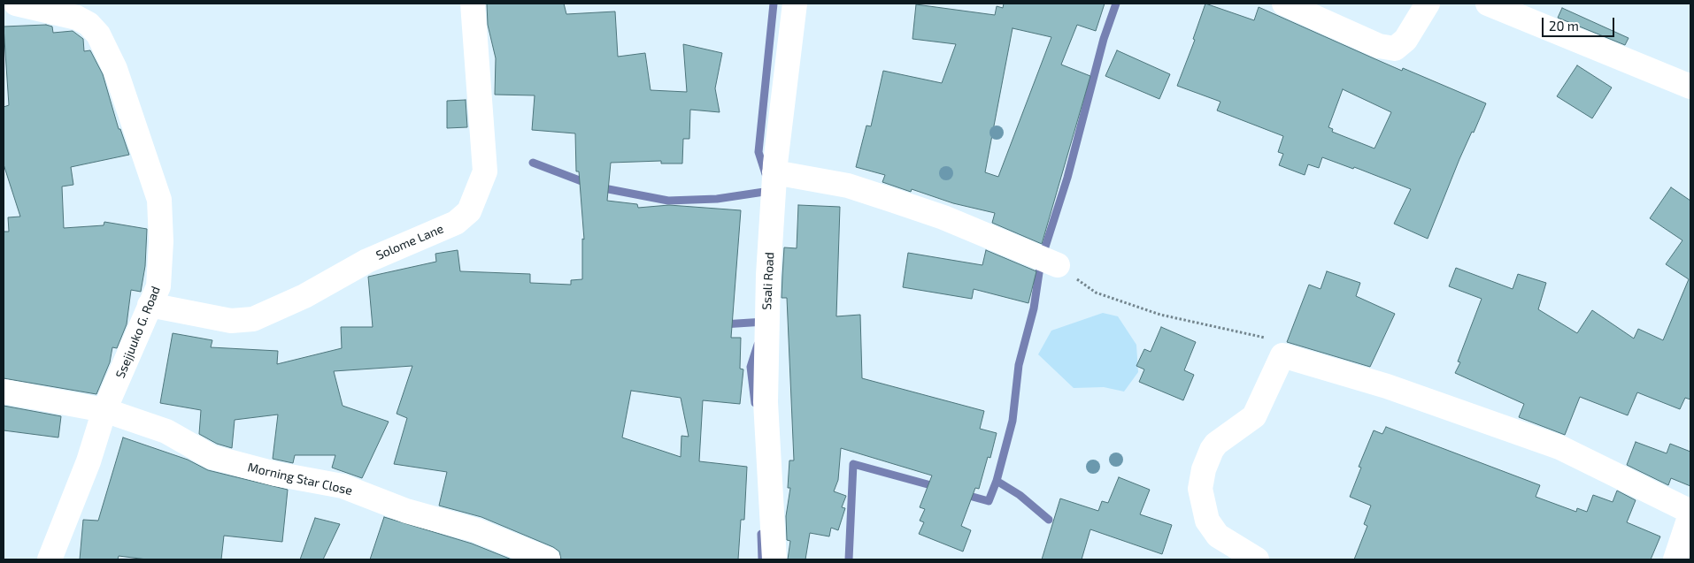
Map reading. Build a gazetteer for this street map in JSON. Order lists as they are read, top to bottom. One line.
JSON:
{"streets":{"street":["Solome Lane","Ssali Road","Ssejjuuko G. Road","Morning Star Close"]},"crossings":[["Solome Lane","Ssejjuuko G. Road"],["Ssejjuuko G. Road","Morning Star Close"]],"scale_bar":"20 m"}
